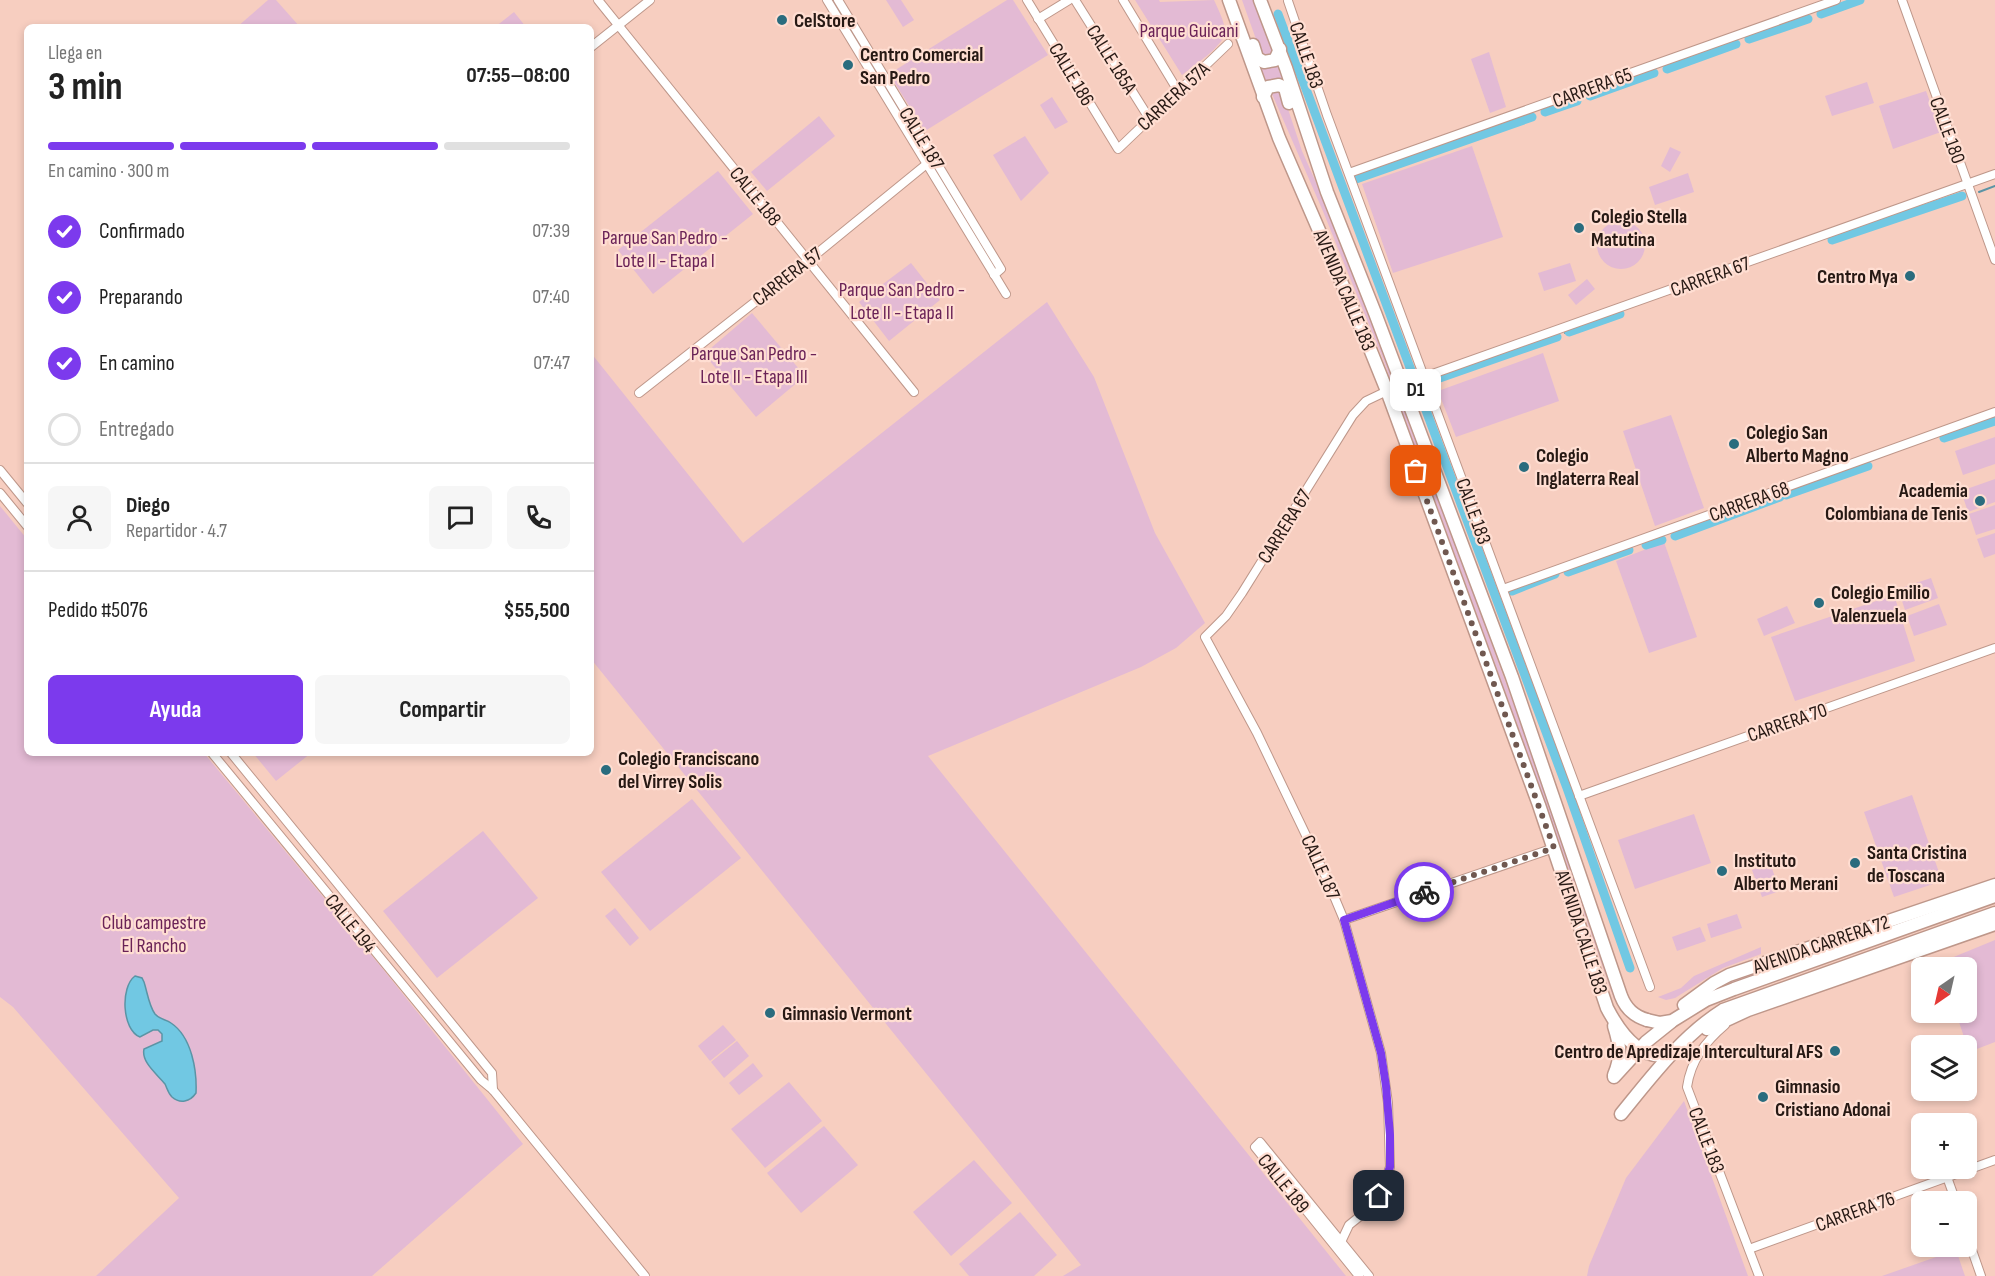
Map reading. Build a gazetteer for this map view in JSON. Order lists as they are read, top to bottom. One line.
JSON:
{"streets":{"main road":["AVENIDA CALLE 183","AVENIDA CARRERA 72"],"street":["CALLE 183","CALLE 185A","CALLE 186","CARRERA 65","CARRERA 57A","CALLE 180","CALLE 187","CALLE 188","CARRERA 57","CARRERA 67","CARRERA 68","CARRERA 70","CALLE 194","CALLE 189","CARRERA 76"]},"crossings":[["CALLE 183","CARRERA 65"],["CALLE 183","CARRERA 67"],["CALLE 183","CARRERA 68"],["CALLE 183","CARRERA 70"],["CALLE 183","AVENIDA CARRERA 72"],["CALLE 183","CARRERA 76"],["CALLE 185A","CARRERA 57A"],["CALLE 186","CARRERA 57A"],["CALLE 180","CARRERA 67"],["CALLE 187","CARRERA 57"],["CALLE 187","CARRERA 67"],["CALLE 187","CALLE 189"],["CALLE 188","CARRERA 57"],["CARRERA 67","AVENIDA CALLE 183"],["AVENIDA CALLE 183","AVENIDA CARRERA 72"]],"parks":["Parque Guicani","Parque San Pedro - Lote II - Etapa I","Parque San Pedro - Lote II - Etapa II","Parque San Pedro - Lote II - Etapa III","Club campestre El Rancho"],"places":["CelStore","Centro Comercial San Pedro","Colegio Stella Matutina","Centro Mya","Colegio San Alberto Magno","Colegio Inglaterra Real","D1","Academia Colombiana de Tenis","Colegio Emilio Valenzuela","Colegio Franciscano del Virrey Solis","Santa Cristina de Toscana","Instituto Alberto Merani","Gimnasio Vermont","Centro de Apredizaje Intercultural AFS","Gimnasio Cristiano Adonai"],"north":"bottom left","page":{"heading":["3 min","Llega en","07:55–08:00"],"panel":["Diego","Repartidor · 4.7","Pedido #5076","$55,500"],"bar":"En camino · 300 m","list":[["Confirmado","07:39"],["Preparando","07:40"],["En camino","07:47"],"Entregado"],"bubble":"D1","buttons":["Ayuda","Compartir"],"map_buttons":["+","−"]}}
